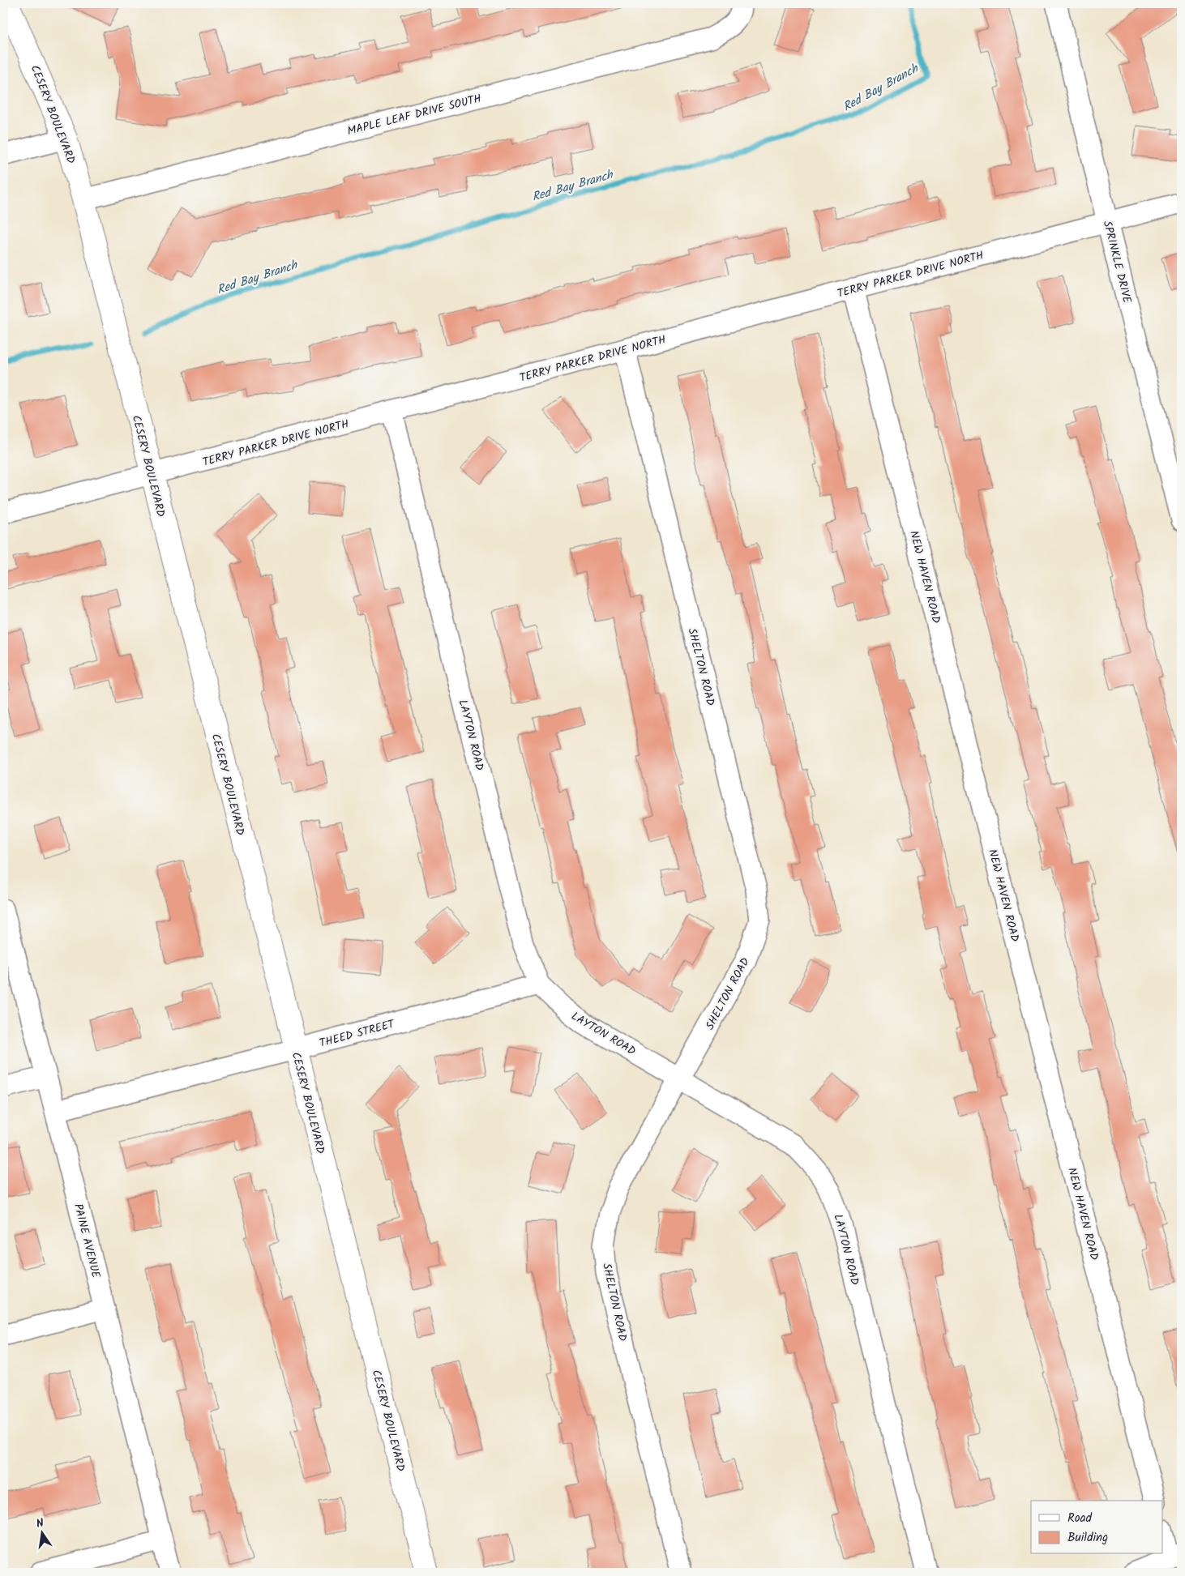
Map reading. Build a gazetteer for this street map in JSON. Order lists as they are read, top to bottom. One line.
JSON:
{"streets":{"main road":["CESERY BOULEVARD"],"street":["MAPLE LEAF DRIVE SOUTH","SPRINKLE DRIVE","TERRY PARKER DRIVE NORTH","NEW HAVEN ROAD","SHELTON ROAD","LAYTON ROAD","THEED STREET","PAINE AVENUE"]},"crossings":[["CESERY BOULEVARD","MAPLE LEAF DRIVE SOUTH"],["CESERY BOULEVARD","TERRY PARKER DRIVE NORTH"],["CESERY BOULEVARD","THEED STREET"],["SPRINKLE DRIVE","TERRY PARKER DRIVE NORTH"],["TERRY PARKER DRIVE NORTH","NEW HAVEN ROAD"],["TERRY PARKER DRIVE NORTH","SHELTON ROAD"],["TERRY PARKER DRIVE NORTH","LAYTON ROAD"],["SHELTON ROAD","LAYTON ROAD"],["LAYTON ROAD","THEED STREET"],["THEED STREET","PAINE AVENUE"]],"water":["Red Bay Branch"],"legend":["Road","Building"],"north":"top"}
